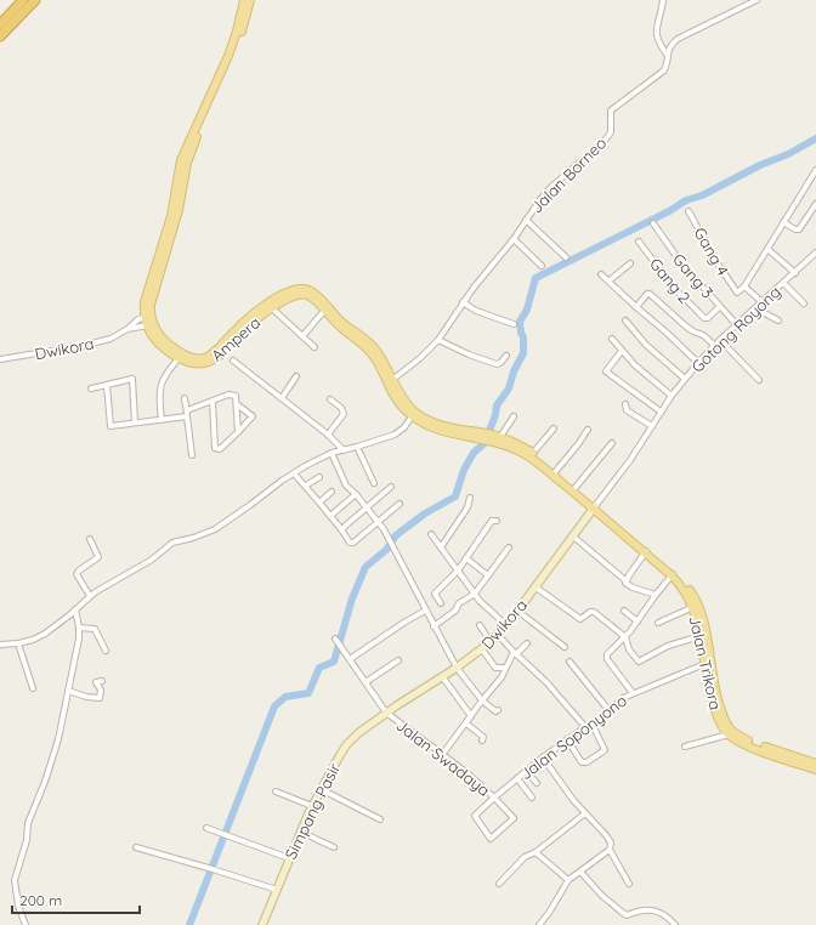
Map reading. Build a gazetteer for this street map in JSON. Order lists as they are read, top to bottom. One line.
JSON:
{"streets":{"main road":["Ampera","Jalan Trikora"],"street":["Jalan Borneo","Gang 4","Gang 3","Gang 2","Gotong Royong","Dwikora","Jalan Soponyono","Jalan Swadaya","Simpang Pasir"]},"crossings":[["Jalan Borneo","Ampera"],["Gang 3","Gang 2"],["Gang 3","Gotong Royong"],["Gotong Royong","Ampera"],["Gotong Royong","Dwikora"],["Gotong Royong","Jalan Trikora"],["Ampera","Dwikora"],["Ampera","Jalan Trikora"],["Dwikora","Jalan Trikora"],["Dwikora","Jalan Swadaya"],["Dwikora","Simpang Pasir"],["Jalan Trikora","Jalan Soponyono"],["Jalan Soponyono","Jalan Swadaya"],["Jalan Swadaya","Simpang Pasir"]],"scale_bar":"200 m"}
